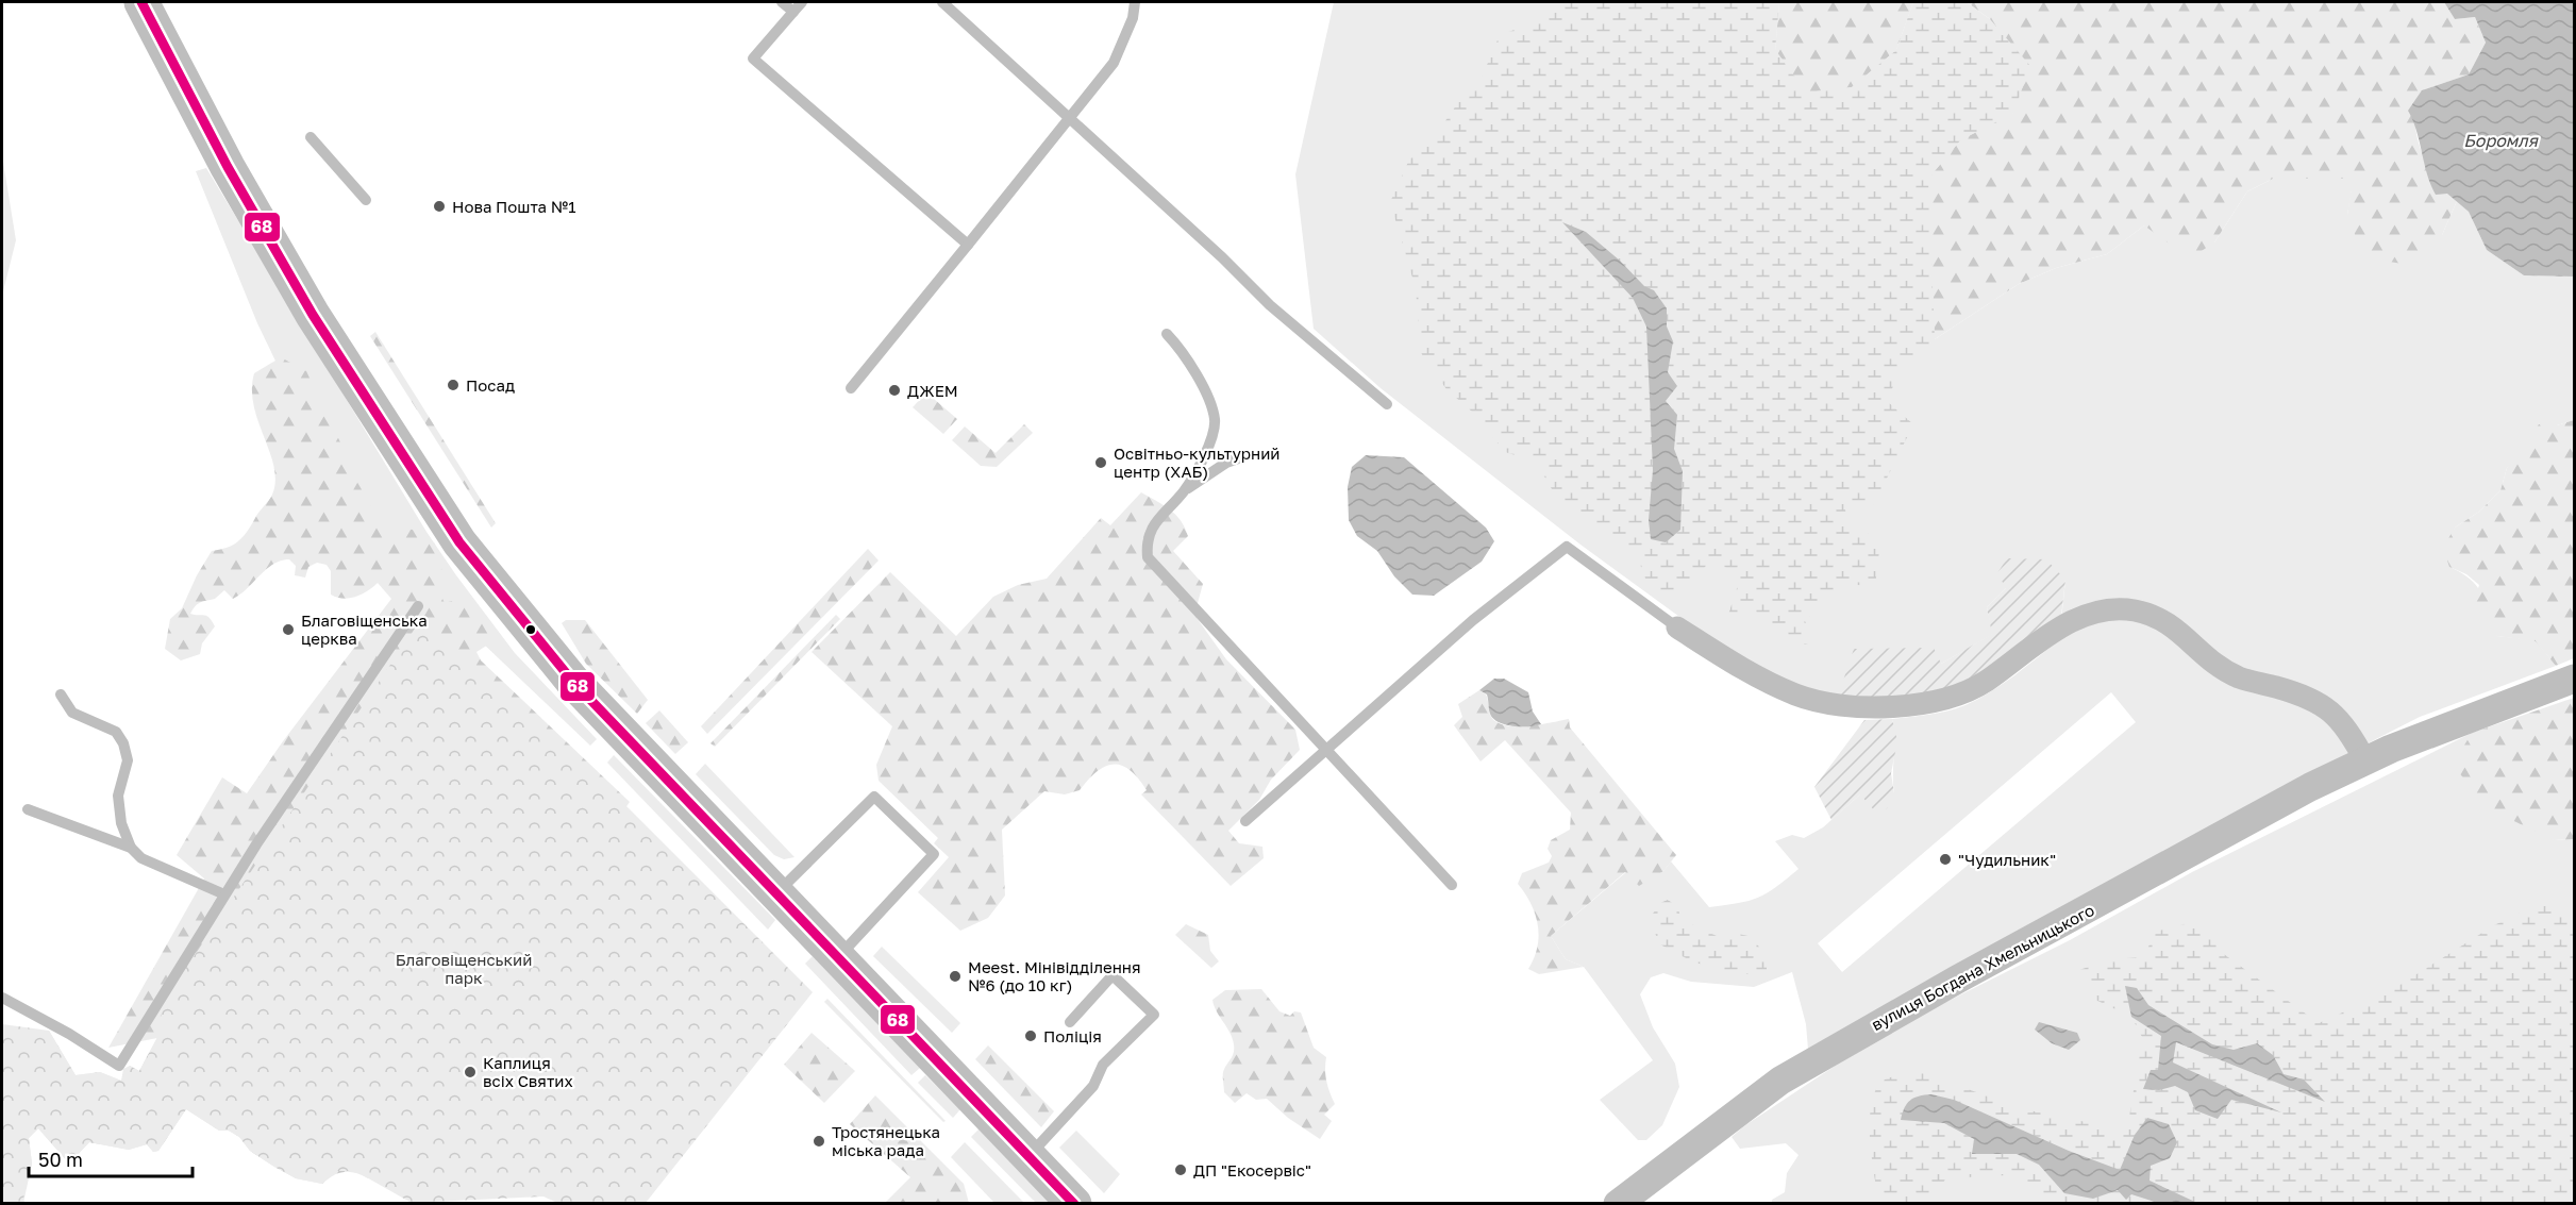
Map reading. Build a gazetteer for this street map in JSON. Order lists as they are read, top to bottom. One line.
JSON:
{"streets":{"street":["вулиця Богдана Хмельницького"]},"water":["Боромля"],"parks":["Благовіщенський парк"],"places":["Нова Пошта №1","Посад","ДЖЕМ","Освітньо-культурний центр (ХАБ)","Благовіщенська церква","\"Чудильник\"","Meest. Мінівідділення №6 (до 10 кг)","Поліція","Каплиця всіх Святих","Тростянецька міська рада","ДП \"Екосервіс\""],"lines":["transit line 68"],"scale_bar":"50 m"}
